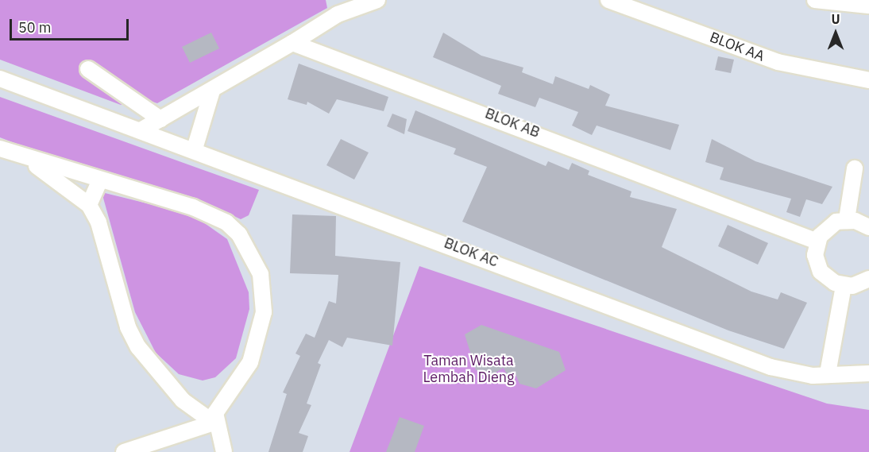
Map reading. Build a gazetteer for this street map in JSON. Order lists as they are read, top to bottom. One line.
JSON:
{"streets":{"street":["BLOK AA","BLOK AB","BLOK AC"]},"parks":["Taman Wisata Lembah Dieng"],"scale_bar":"50 m","north":"top"}
